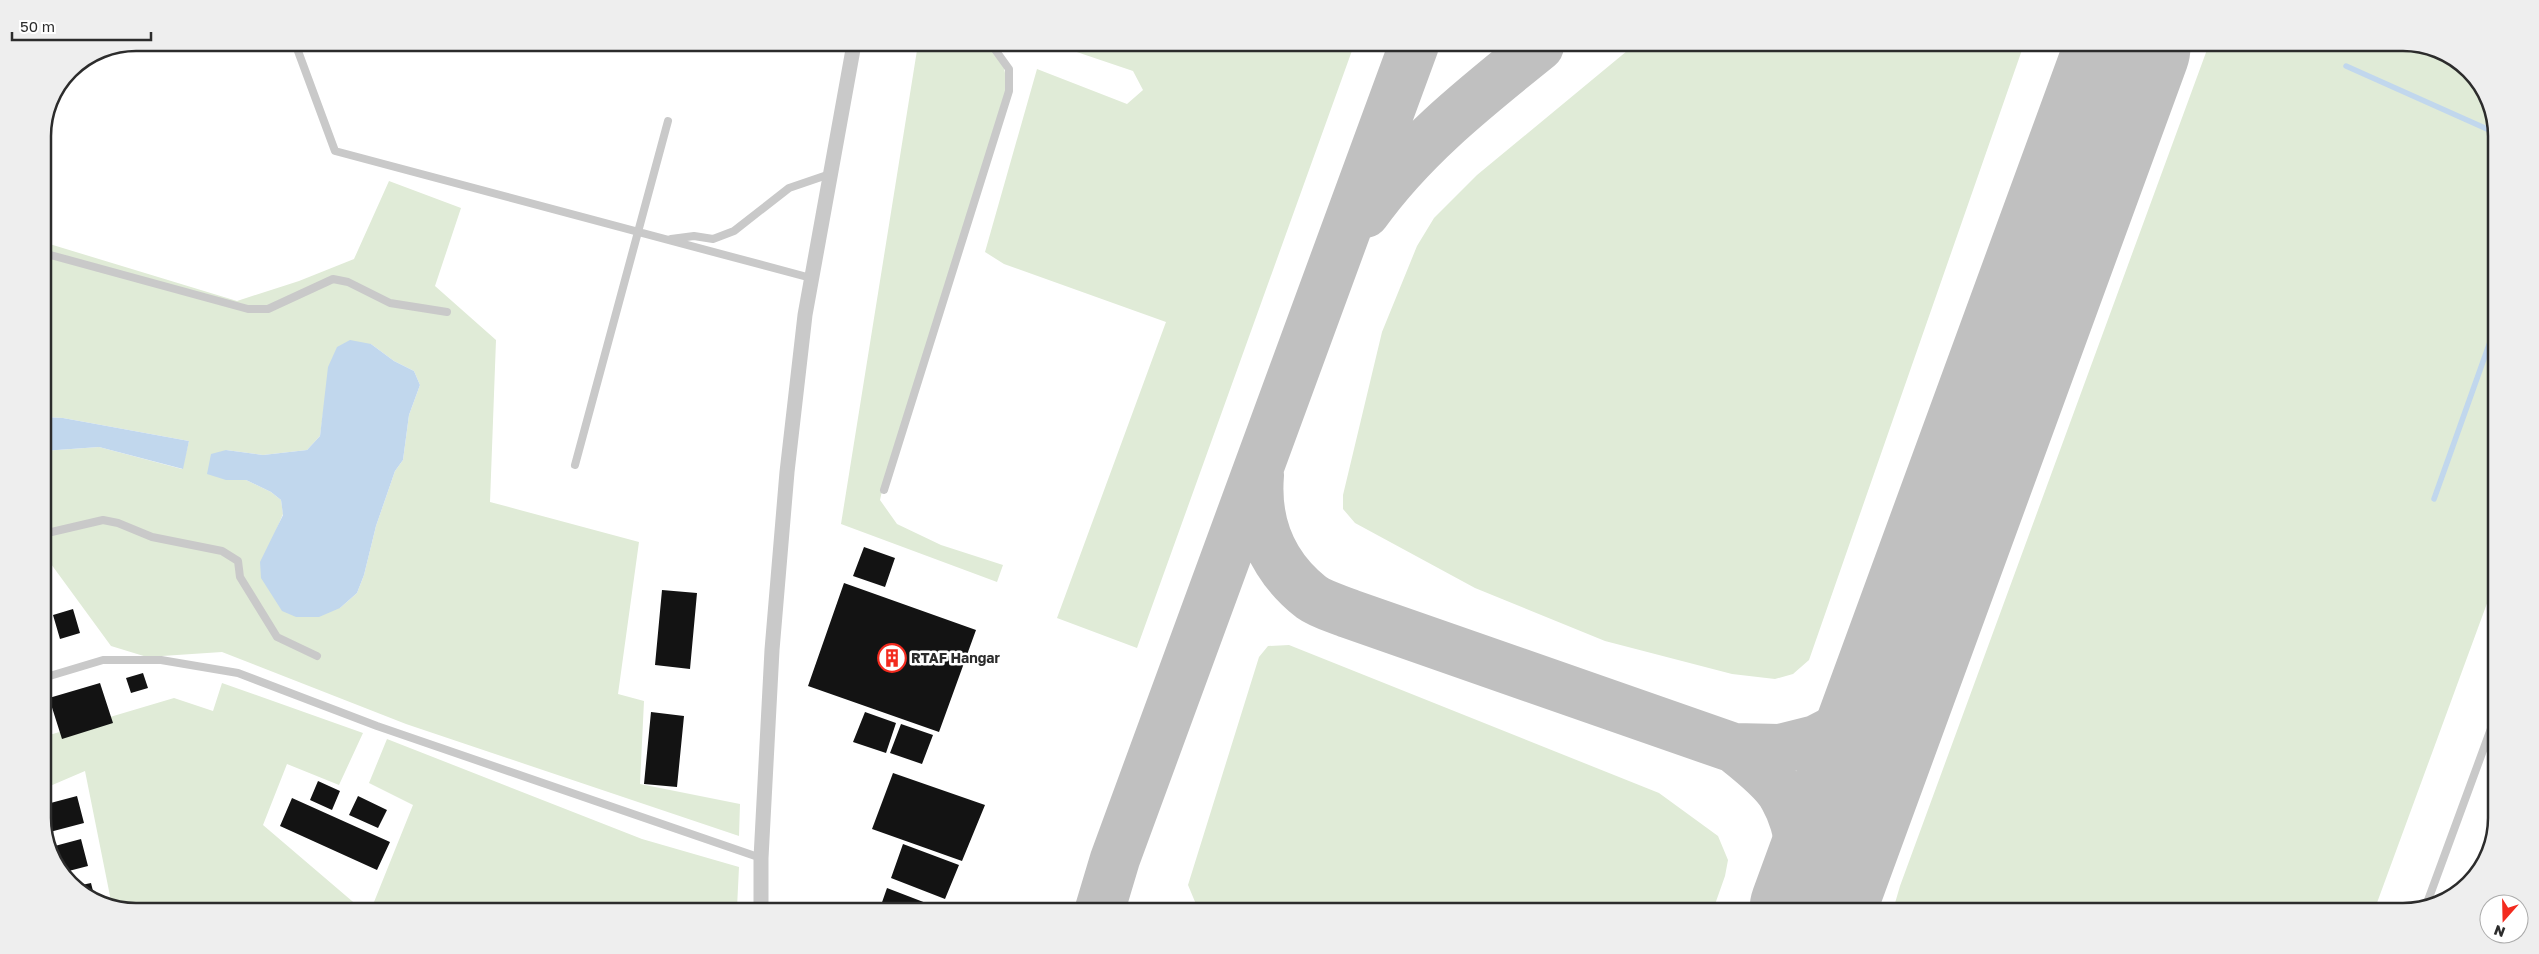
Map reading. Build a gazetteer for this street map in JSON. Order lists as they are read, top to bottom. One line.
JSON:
{"places":{"building":["RTAF Hangar"]},"scale_bar":"50 m","north":"bottom"}
